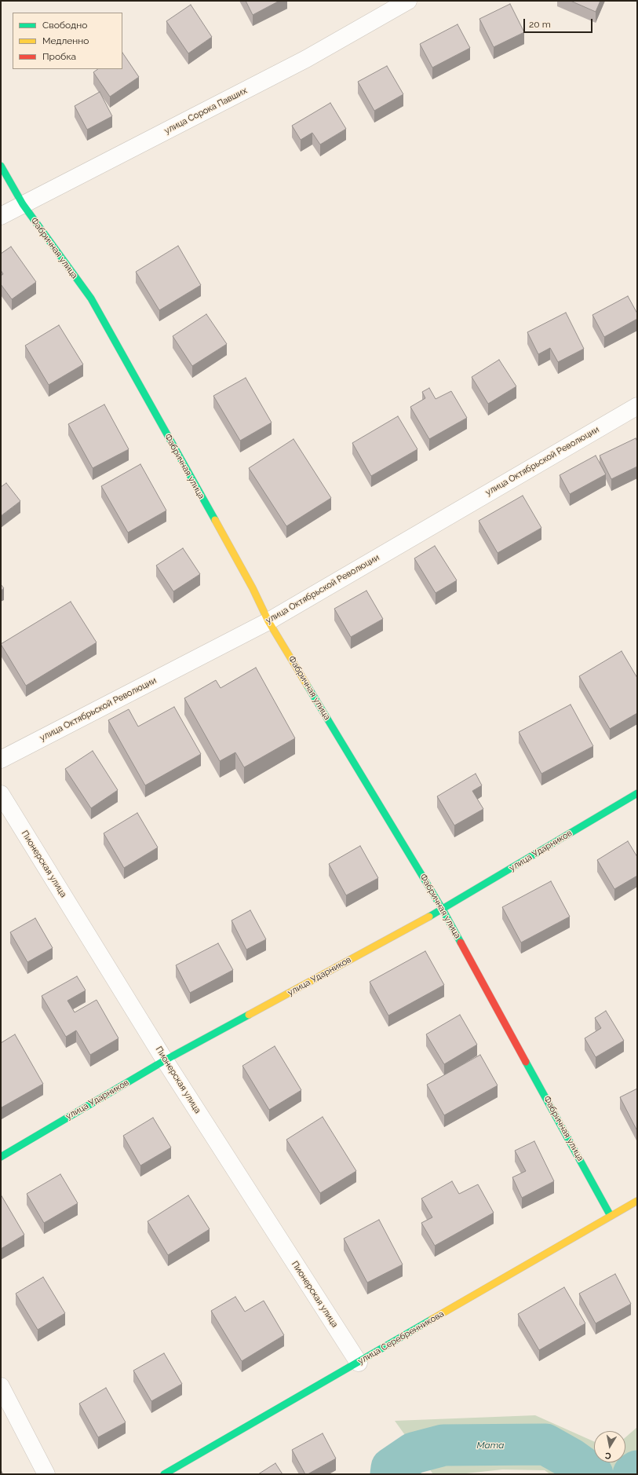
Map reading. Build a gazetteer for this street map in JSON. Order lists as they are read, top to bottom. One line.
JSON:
{"streets":{"street":["улица Сорока Павших","Фабричная улица","улица Октябрьской Революции","улица Ударников","Пионерская улица","улица Серебренникова"]},"crossings":[["улица Сорока Павших","Фабричная улица"],["Фабричная улица","улица Октябрьской Революции"],["Фабричная улица","улица Ударников"],["Фабричная улица","улица Серебренникова"],["улица Ударников","Пионерская улица"],["Пионерская улица","улица Серебренникова"]],"water":["Мата"],"legend":["Свободно","Медленно","Пробка"],"scale_bar":"20 m","north":"bottom"}
